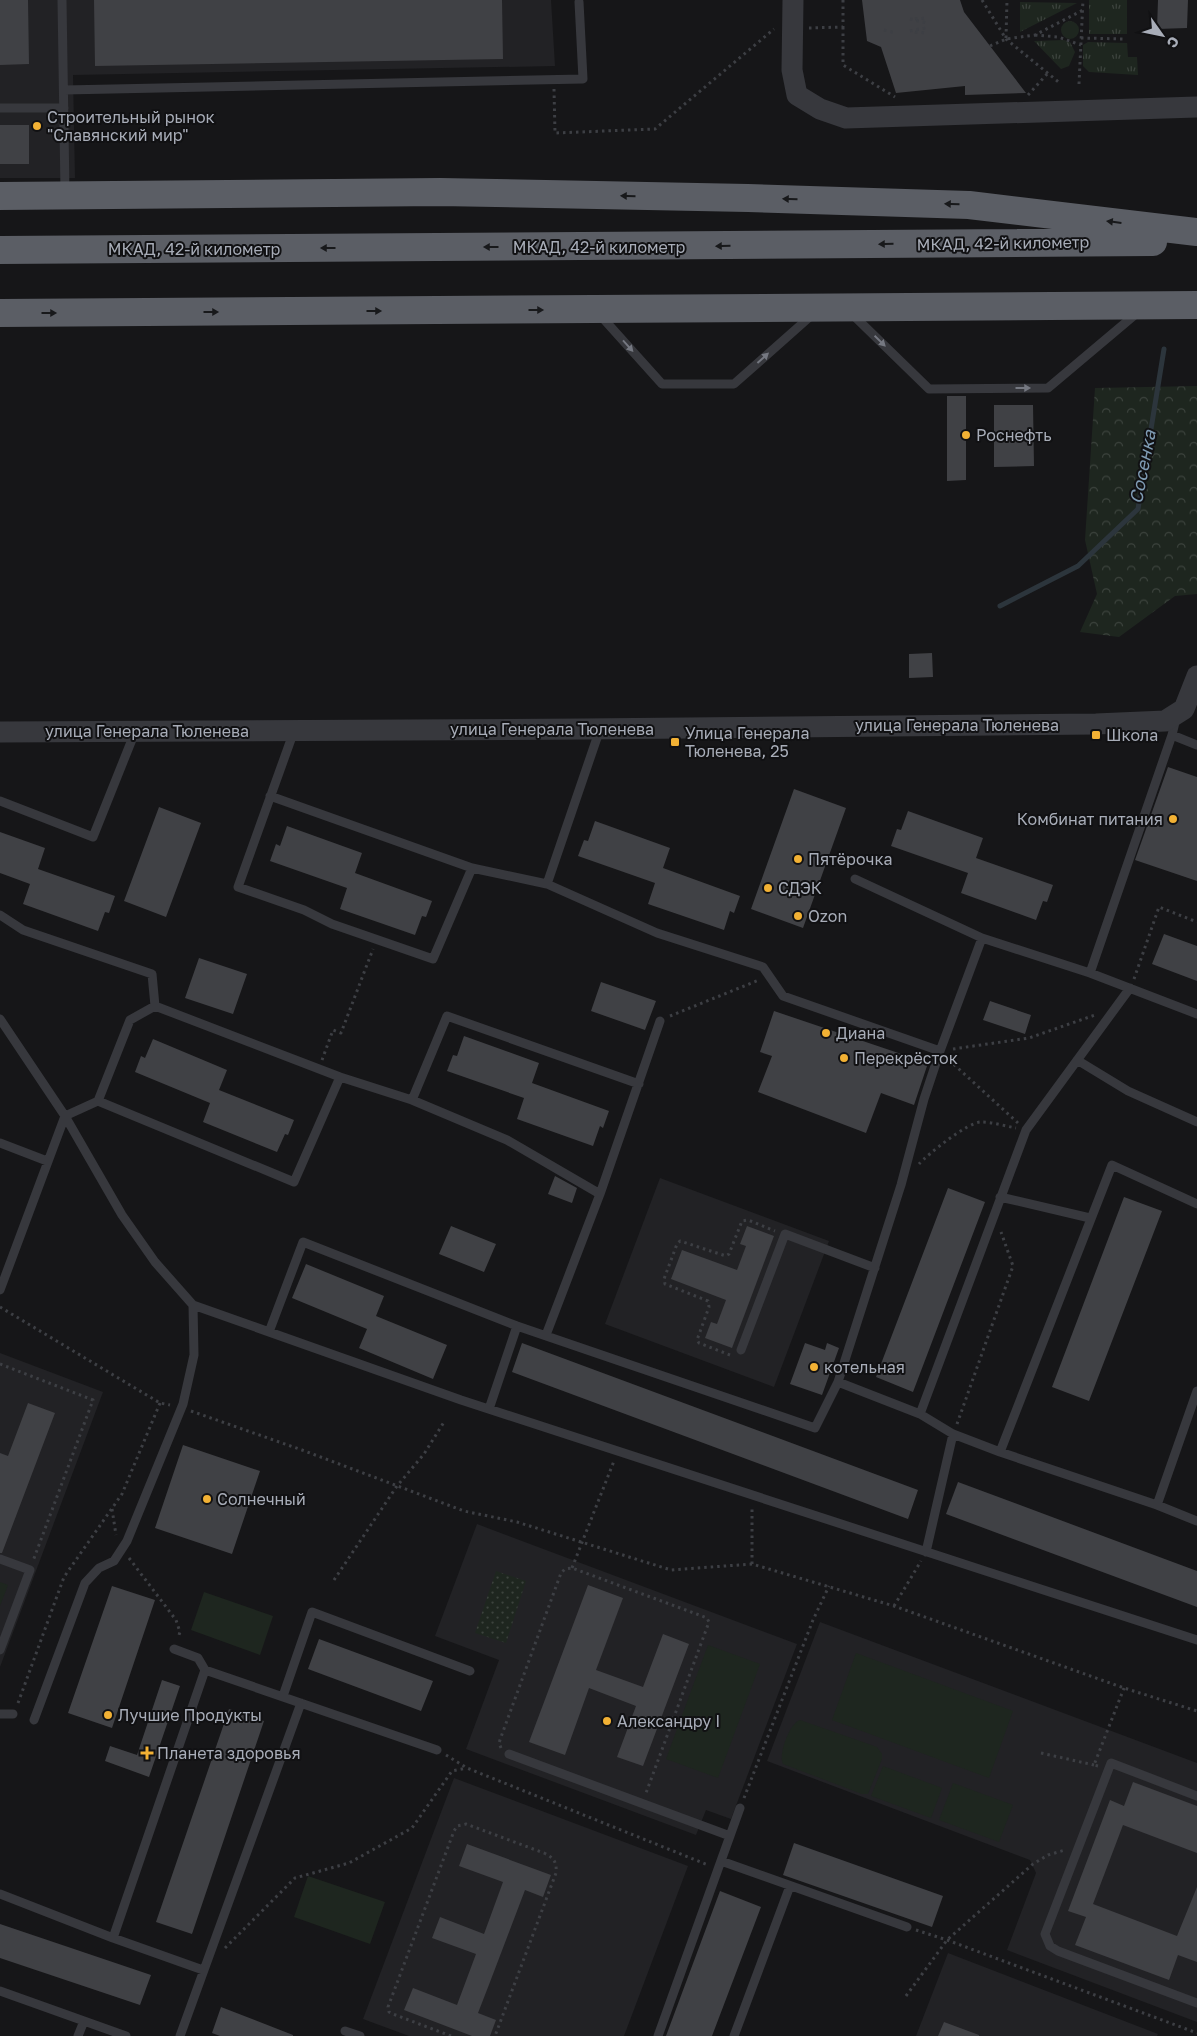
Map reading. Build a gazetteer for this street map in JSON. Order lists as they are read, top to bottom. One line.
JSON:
{"streets":{"highway":["МКАД, 42-й километр"],"street":["улица Генерала Тюленева"]},"water":["Сосенка"],"places":{"other":["Строительный рынок \"Славянский мир\"","Роснефть","Комбинат питания","Пятёрочка","СДЭК","Ozon","Диана","Перекрёсток","котельная","Солнечный","Лучшие Продукты","Александру I"],"transit":["Школа","Улица Генерала Тюленева, 25"],"health":["Планета здоровья"]},"north":"bottom right"}
